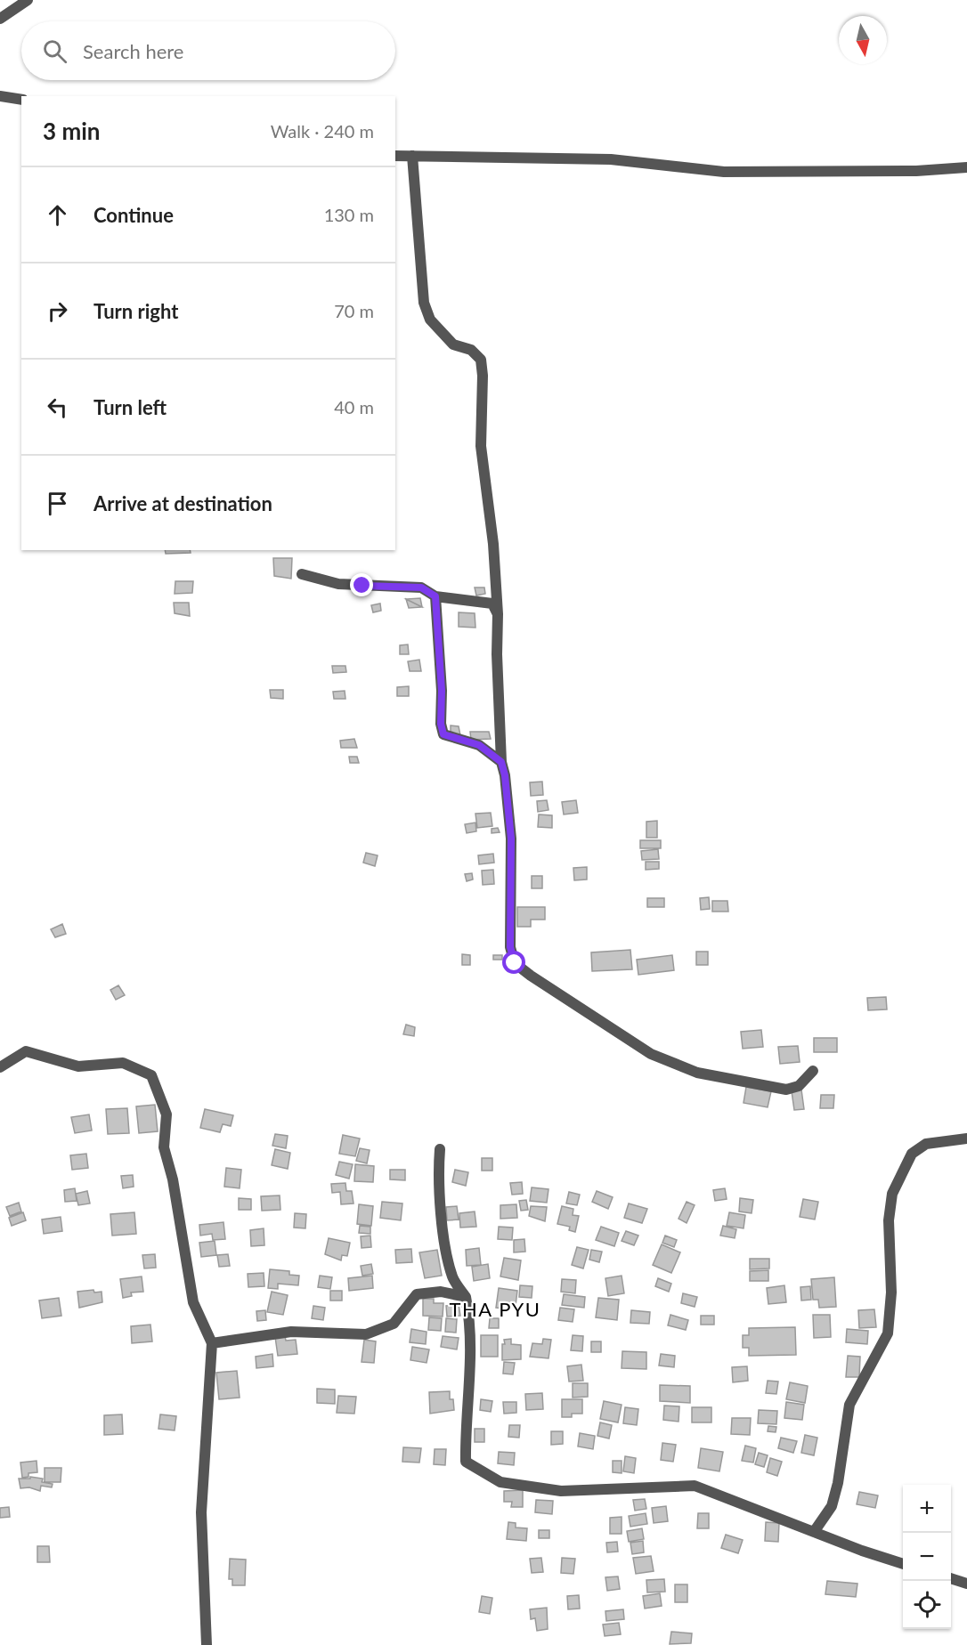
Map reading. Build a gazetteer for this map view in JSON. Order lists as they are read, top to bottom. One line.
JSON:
{"districts":["THA PYU"],"north":"bottom","page":{"search":"Search here","heading":["3 min","Walk · 240 m"],"list":[["Continue","130 m"],["Turn right","70 m"],["Turn left","40 m"],"Arrive at destination"],"map_buttons":["+","−"]}}
